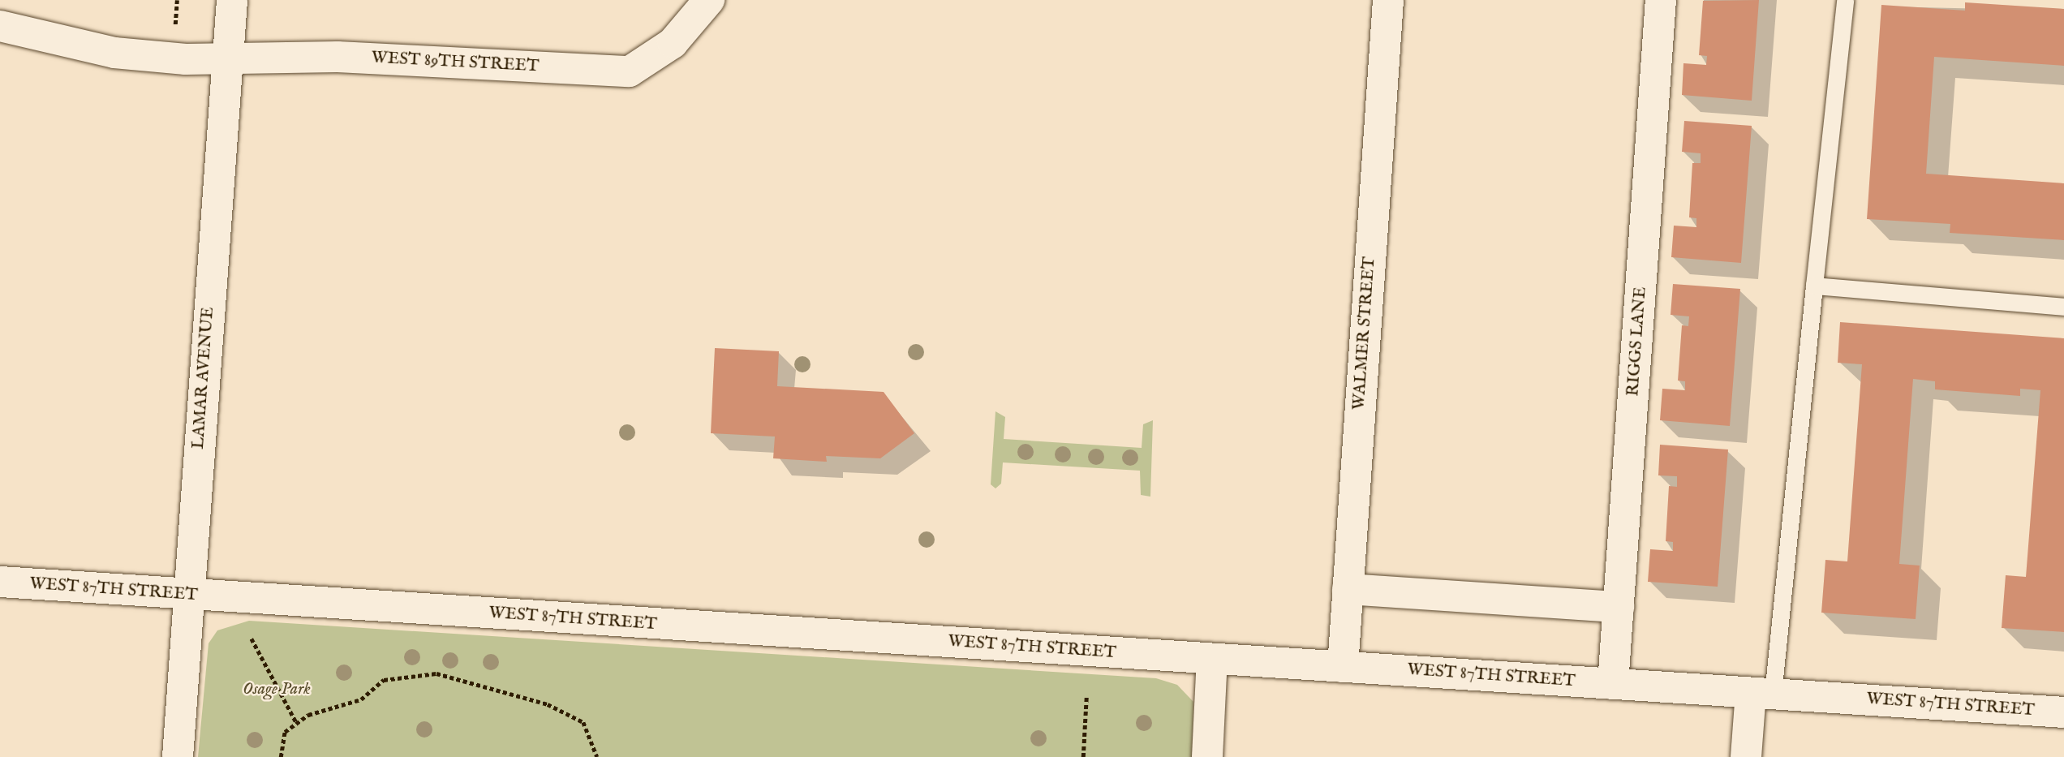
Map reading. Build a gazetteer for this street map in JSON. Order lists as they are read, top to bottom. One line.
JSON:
{"streets":{"street":["WEST 89TH STREET","WALMER STREET","RIGGS LANE","LAMAR AVENUE","WEST 87TH STREET"]},"crossings":[["WEST 89TH STREET","LAMAR AVENUE"],["WALMER STREET","WEST 87TH STREET"],["RIGGS LANE","WEST 87TH STREET"],["LAMAR AVENUE","WEST 87TH STREET"]],"parks":["Osage Park"]}
